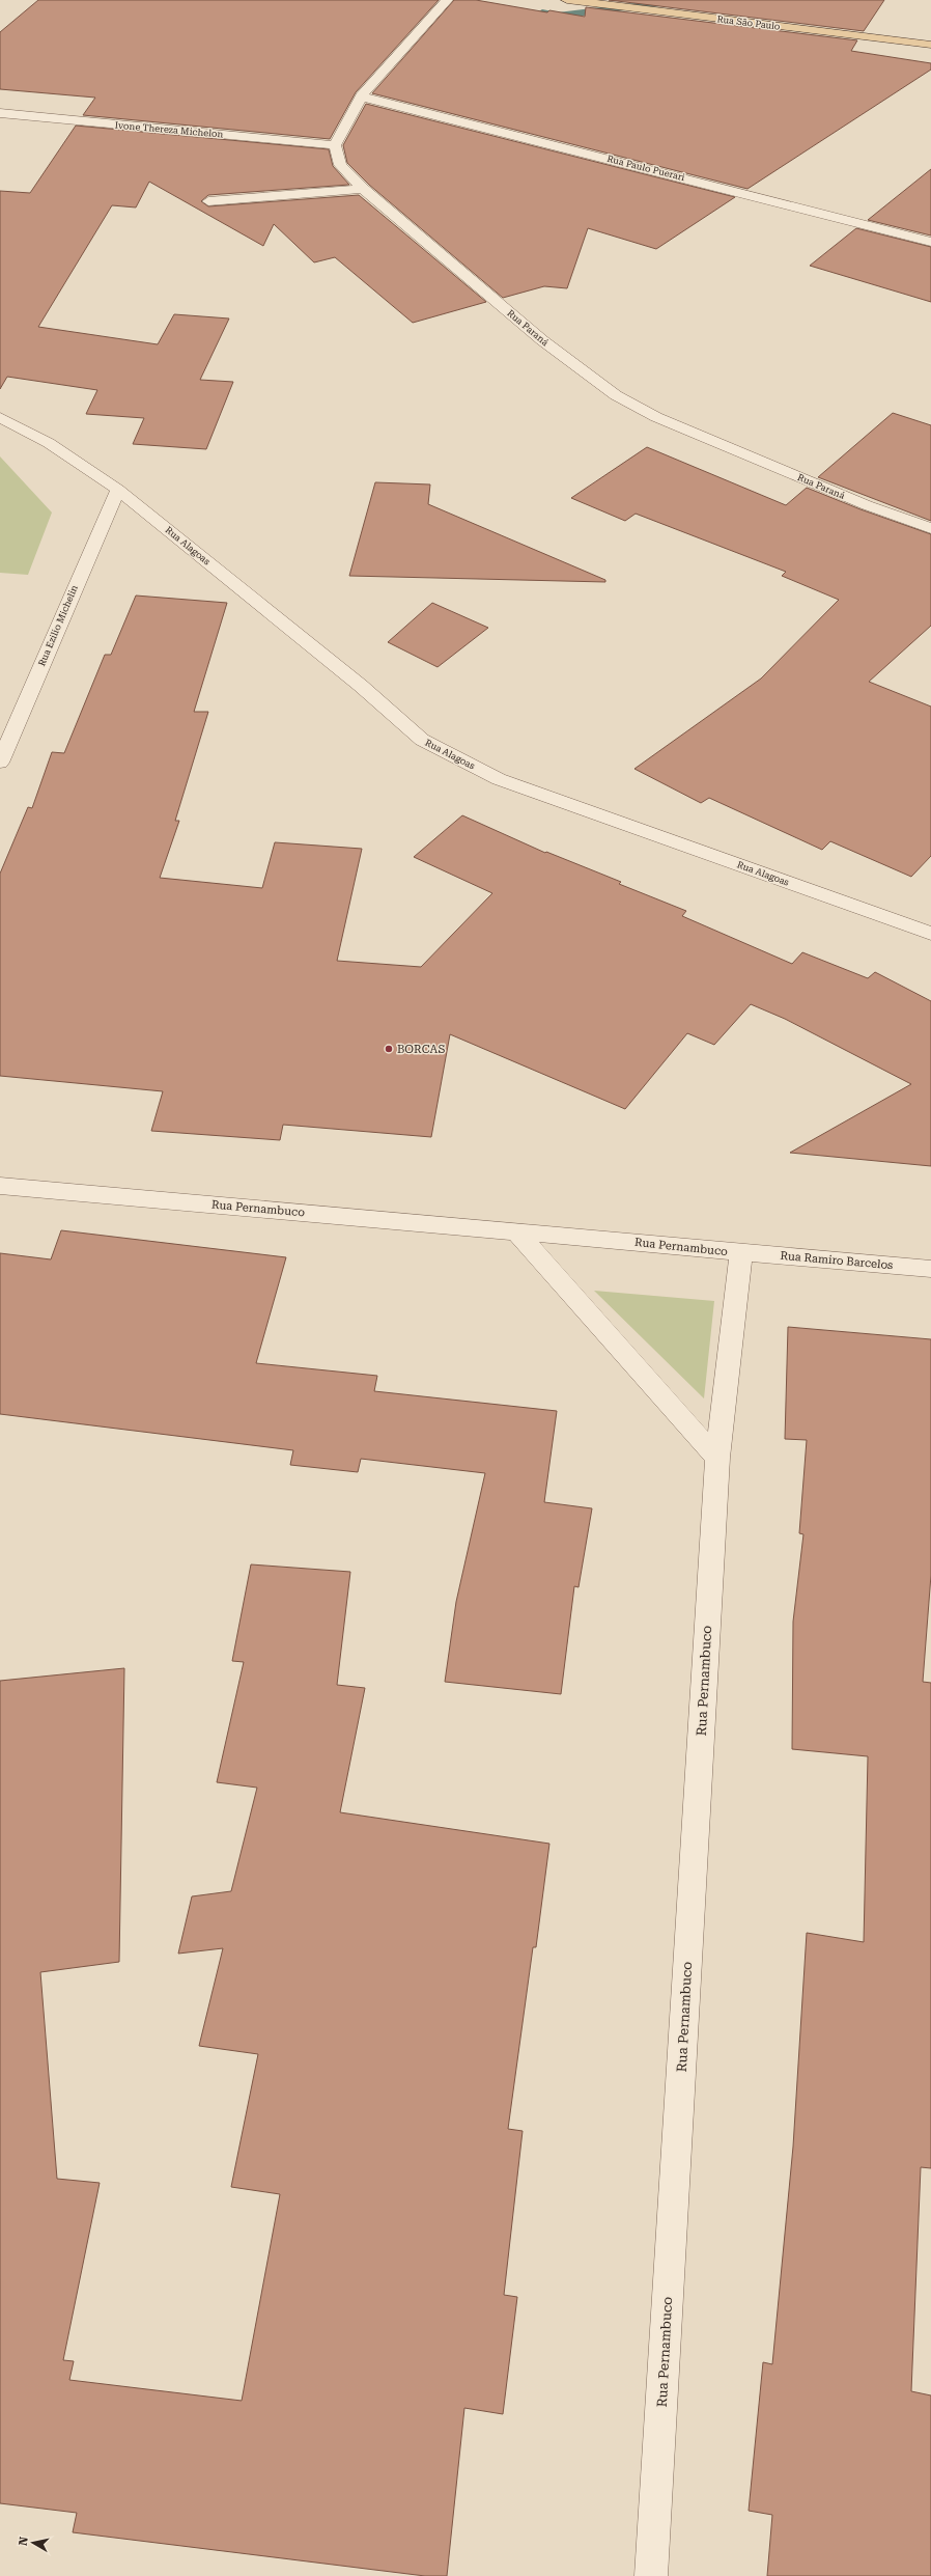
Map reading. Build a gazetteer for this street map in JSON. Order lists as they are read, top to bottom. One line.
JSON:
{"streets":{"main road":["Rua São Paulo"],"street":["Ivone Thereza Michelon","Rua Paulo Puerari","Rua Paraná","Rua Alagoas","Rua Ezilio Michelin","Rua Pernambuco","Rua Ramiro Barcelos"]},"crossings":[["Ivone Thereza Michelon","Rua Paraná"],["Rua Alagoas","Rua Ezilio Michelin"],["Rua Pernambuco","Rua Ramiro Barcelos"]],"places":["BORCAS"],"north":"left"}
